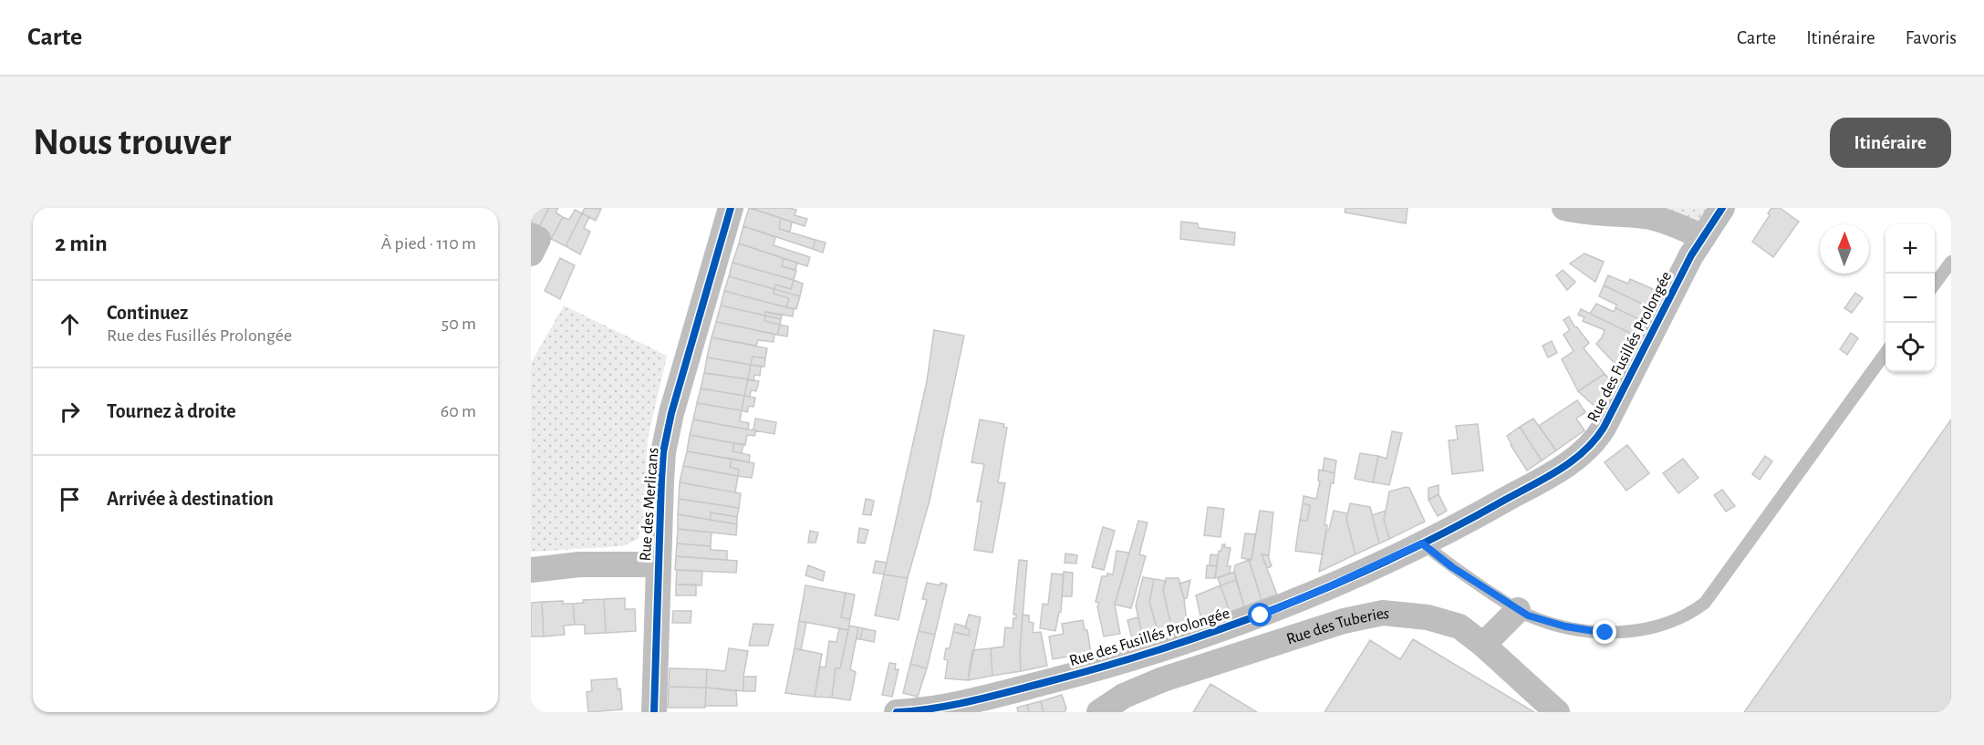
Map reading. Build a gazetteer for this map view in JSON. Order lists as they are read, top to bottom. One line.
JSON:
{"streets":{"street":["Rue des Fusillés Prolongée","Rue des Merlicans","Rue des Tuberies"]},"north":"top","page":{"header":"Carte","nav":["Carte","Itinéraire","Favoris"],"buttons":"Itinéraire","title":"Nous trouver","heading":["2 min","À pied · 110 m"],"map_buttons":["+","−"],"list":[["Continuez","Rue des Fusillés Prolongée","50 m"],["Tournez à droite","60 m"],"Arrivée à destination"]}}
